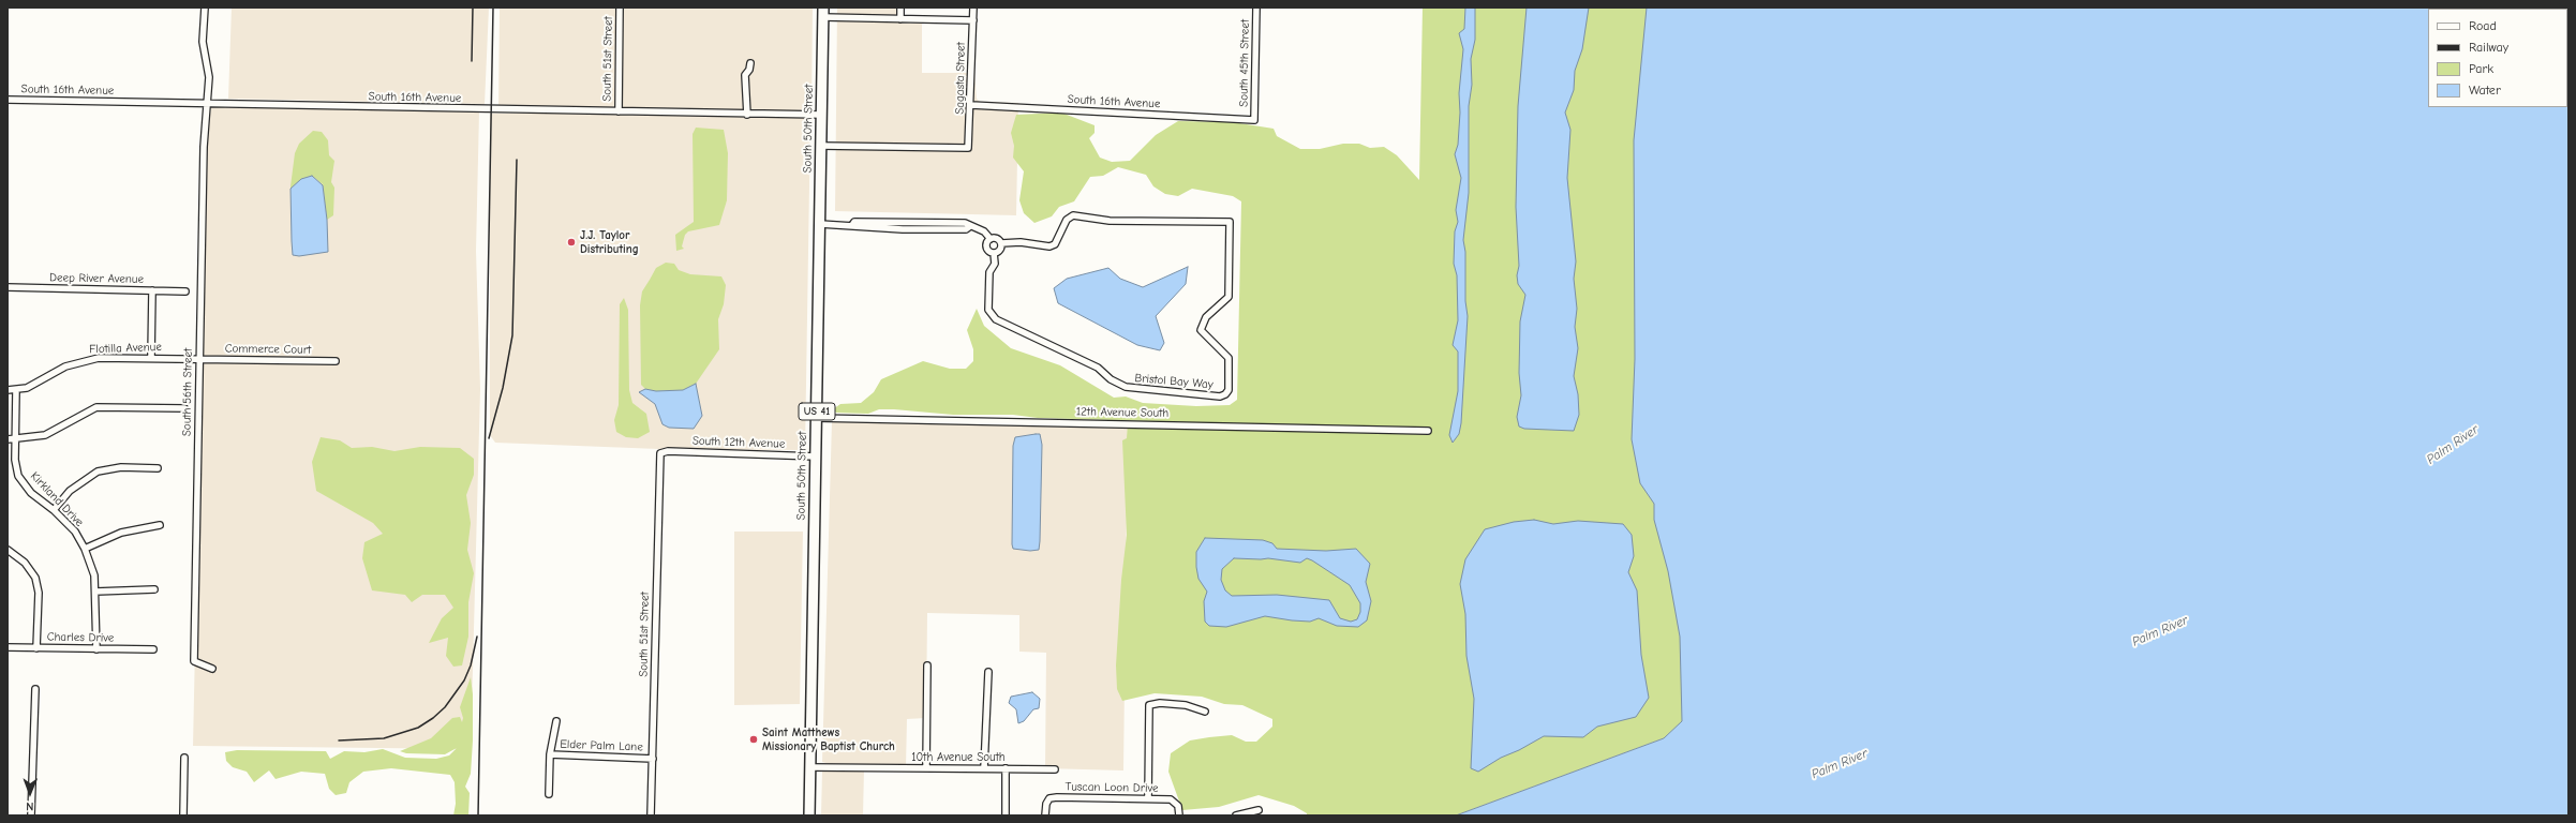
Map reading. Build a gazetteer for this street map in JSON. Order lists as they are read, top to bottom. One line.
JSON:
{"streets":{"main road":["South 50th Street","US 41"],"street":["South 51st Street","South 45th Street","Sagasta Street","South 16th Avenue","Deep River Avenue","Flotilla Avenue","Commerce Court","Bristol Bay Way","South 56th Street","12th Avenue South","South 12th Avenue","Kirkland Drive","Charles Drive","Elder Palm Lane","10th Avenue South","Tuscan Loon Drive"]},"crossings":[["South 51st Street","South 16th Avenue"],["South 51st Street","South 12th Avenue"],["South 51st Street","Elder Palm Lane"],["South 45th Street","South 16th Avenue"],["Sagasta Street","South 16th Avenue"],["Sagasta Street","South 50th Street"],["South 16th Avenue","South 50th Street"],["South 16th Avenue","South 56th Street"],["South 50th Street","12th Avenue South"],["South 50th Street","South 12th Avenue"],["South 50th Street","10th Avenue South"],["Flotilla Avenue","Commerce Court"],["Flotilla Avenue","South 56th Street"],["Flotilla Avenue","Kirkland Drive"],["Commerce Court","South 56th Street"],["Kirkland Drive","Charles Drive"]],"water":["Palm River"],"places":["J.J. Taylor Distributing","Saint Matthews Missionary Baptist Church"],"legend":["Road","Railway","Park","Water"],"north":"bottom"}
